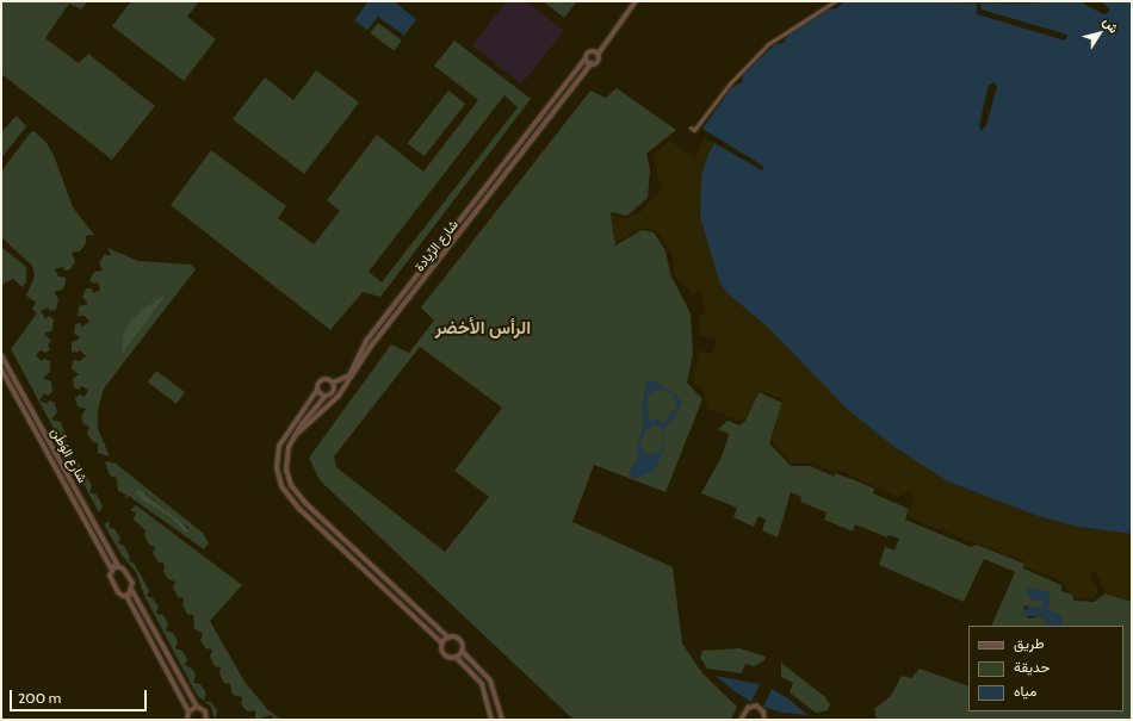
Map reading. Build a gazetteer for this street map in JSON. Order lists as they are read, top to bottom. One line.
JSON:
{"streets":{"street":["شارع الرِّيادة","شارع الوَطَن"]},"districts":["الرأس الأخضر"],"legend":["طريق","حديقة","مياه"],"scale_bar":"200 m","north":"top right"}
